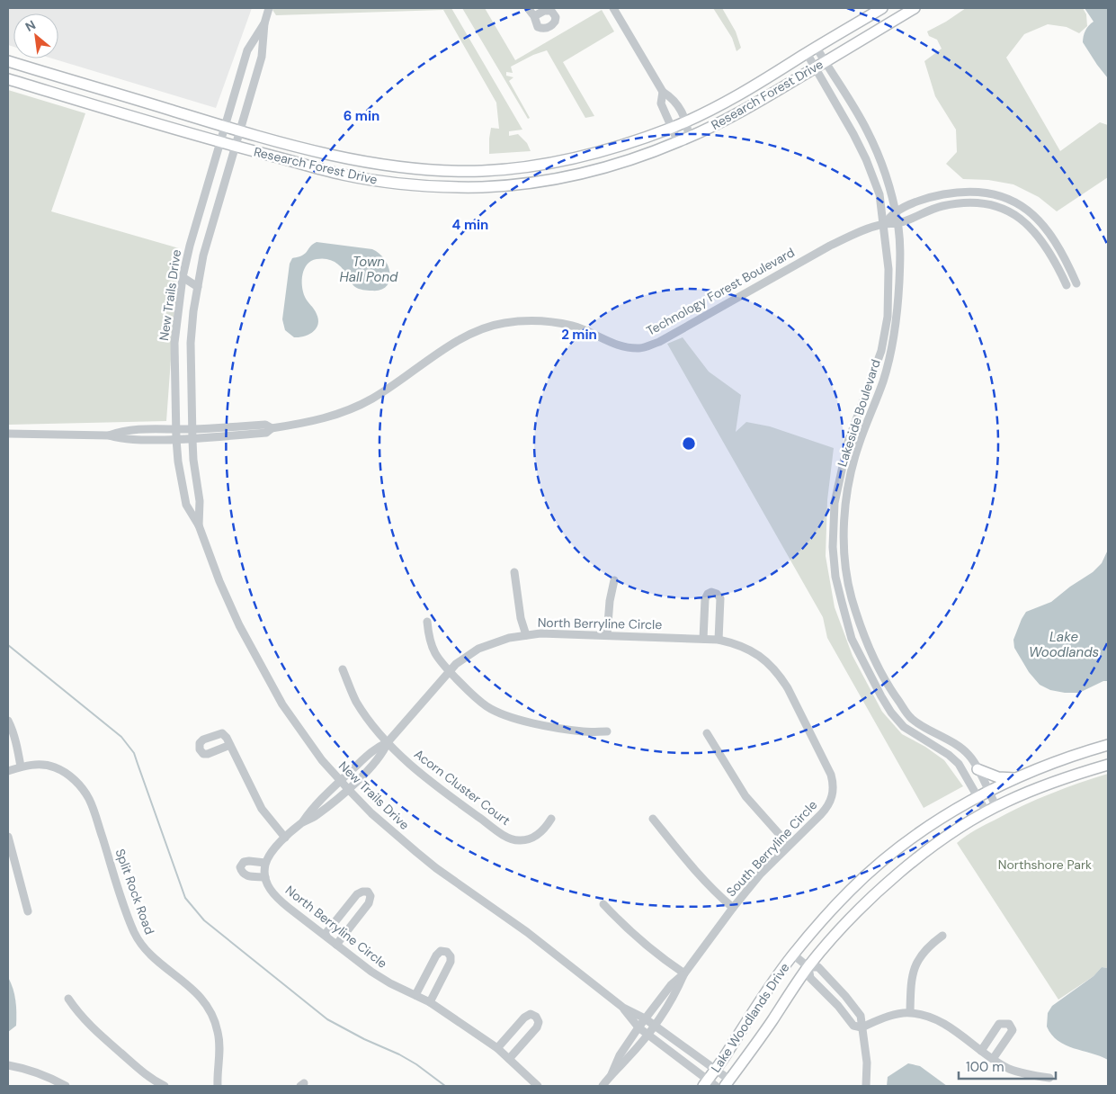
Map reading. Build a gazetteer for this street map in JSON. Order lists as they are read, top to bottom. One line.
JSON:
{"streets":{"main road":["Research Forest Drive","Lake Woodlands Drive"],"street":["Technology Forest Boulevard","New Trails Drive","Lakeside Boulevard","North Berryline Circle","Acorn Cluster Court","South Berryline Circle","Split Rock Road"]},"crossings":[["Research Forest Drive","New Trails Drive"],["Research Forest Drive","Lakeside Boulevard"],["Technology Forest Boulevard","New Trails Drive"],["Technology Forest Boulevard","Lakeside Boulevard"],["New Trails Drive","North Berryline Circle"],["New Trails Drive","South Berryline Circle"],["New Trails Drive","Lake Woodlands Drive"],["Lakeside Boulevard","Lake Woodlands Drive"],["North Berryline Circle","Acorn Cluster Court"],["North Berryline Circle","South Berryline Circle"]],"water":["Town Hall Pond","Lake Woodlands"],"parks":["Northshore Park"],"scale_bar":"100 m","north":"top left","rings":["6 min","4 min","2 min"]}
